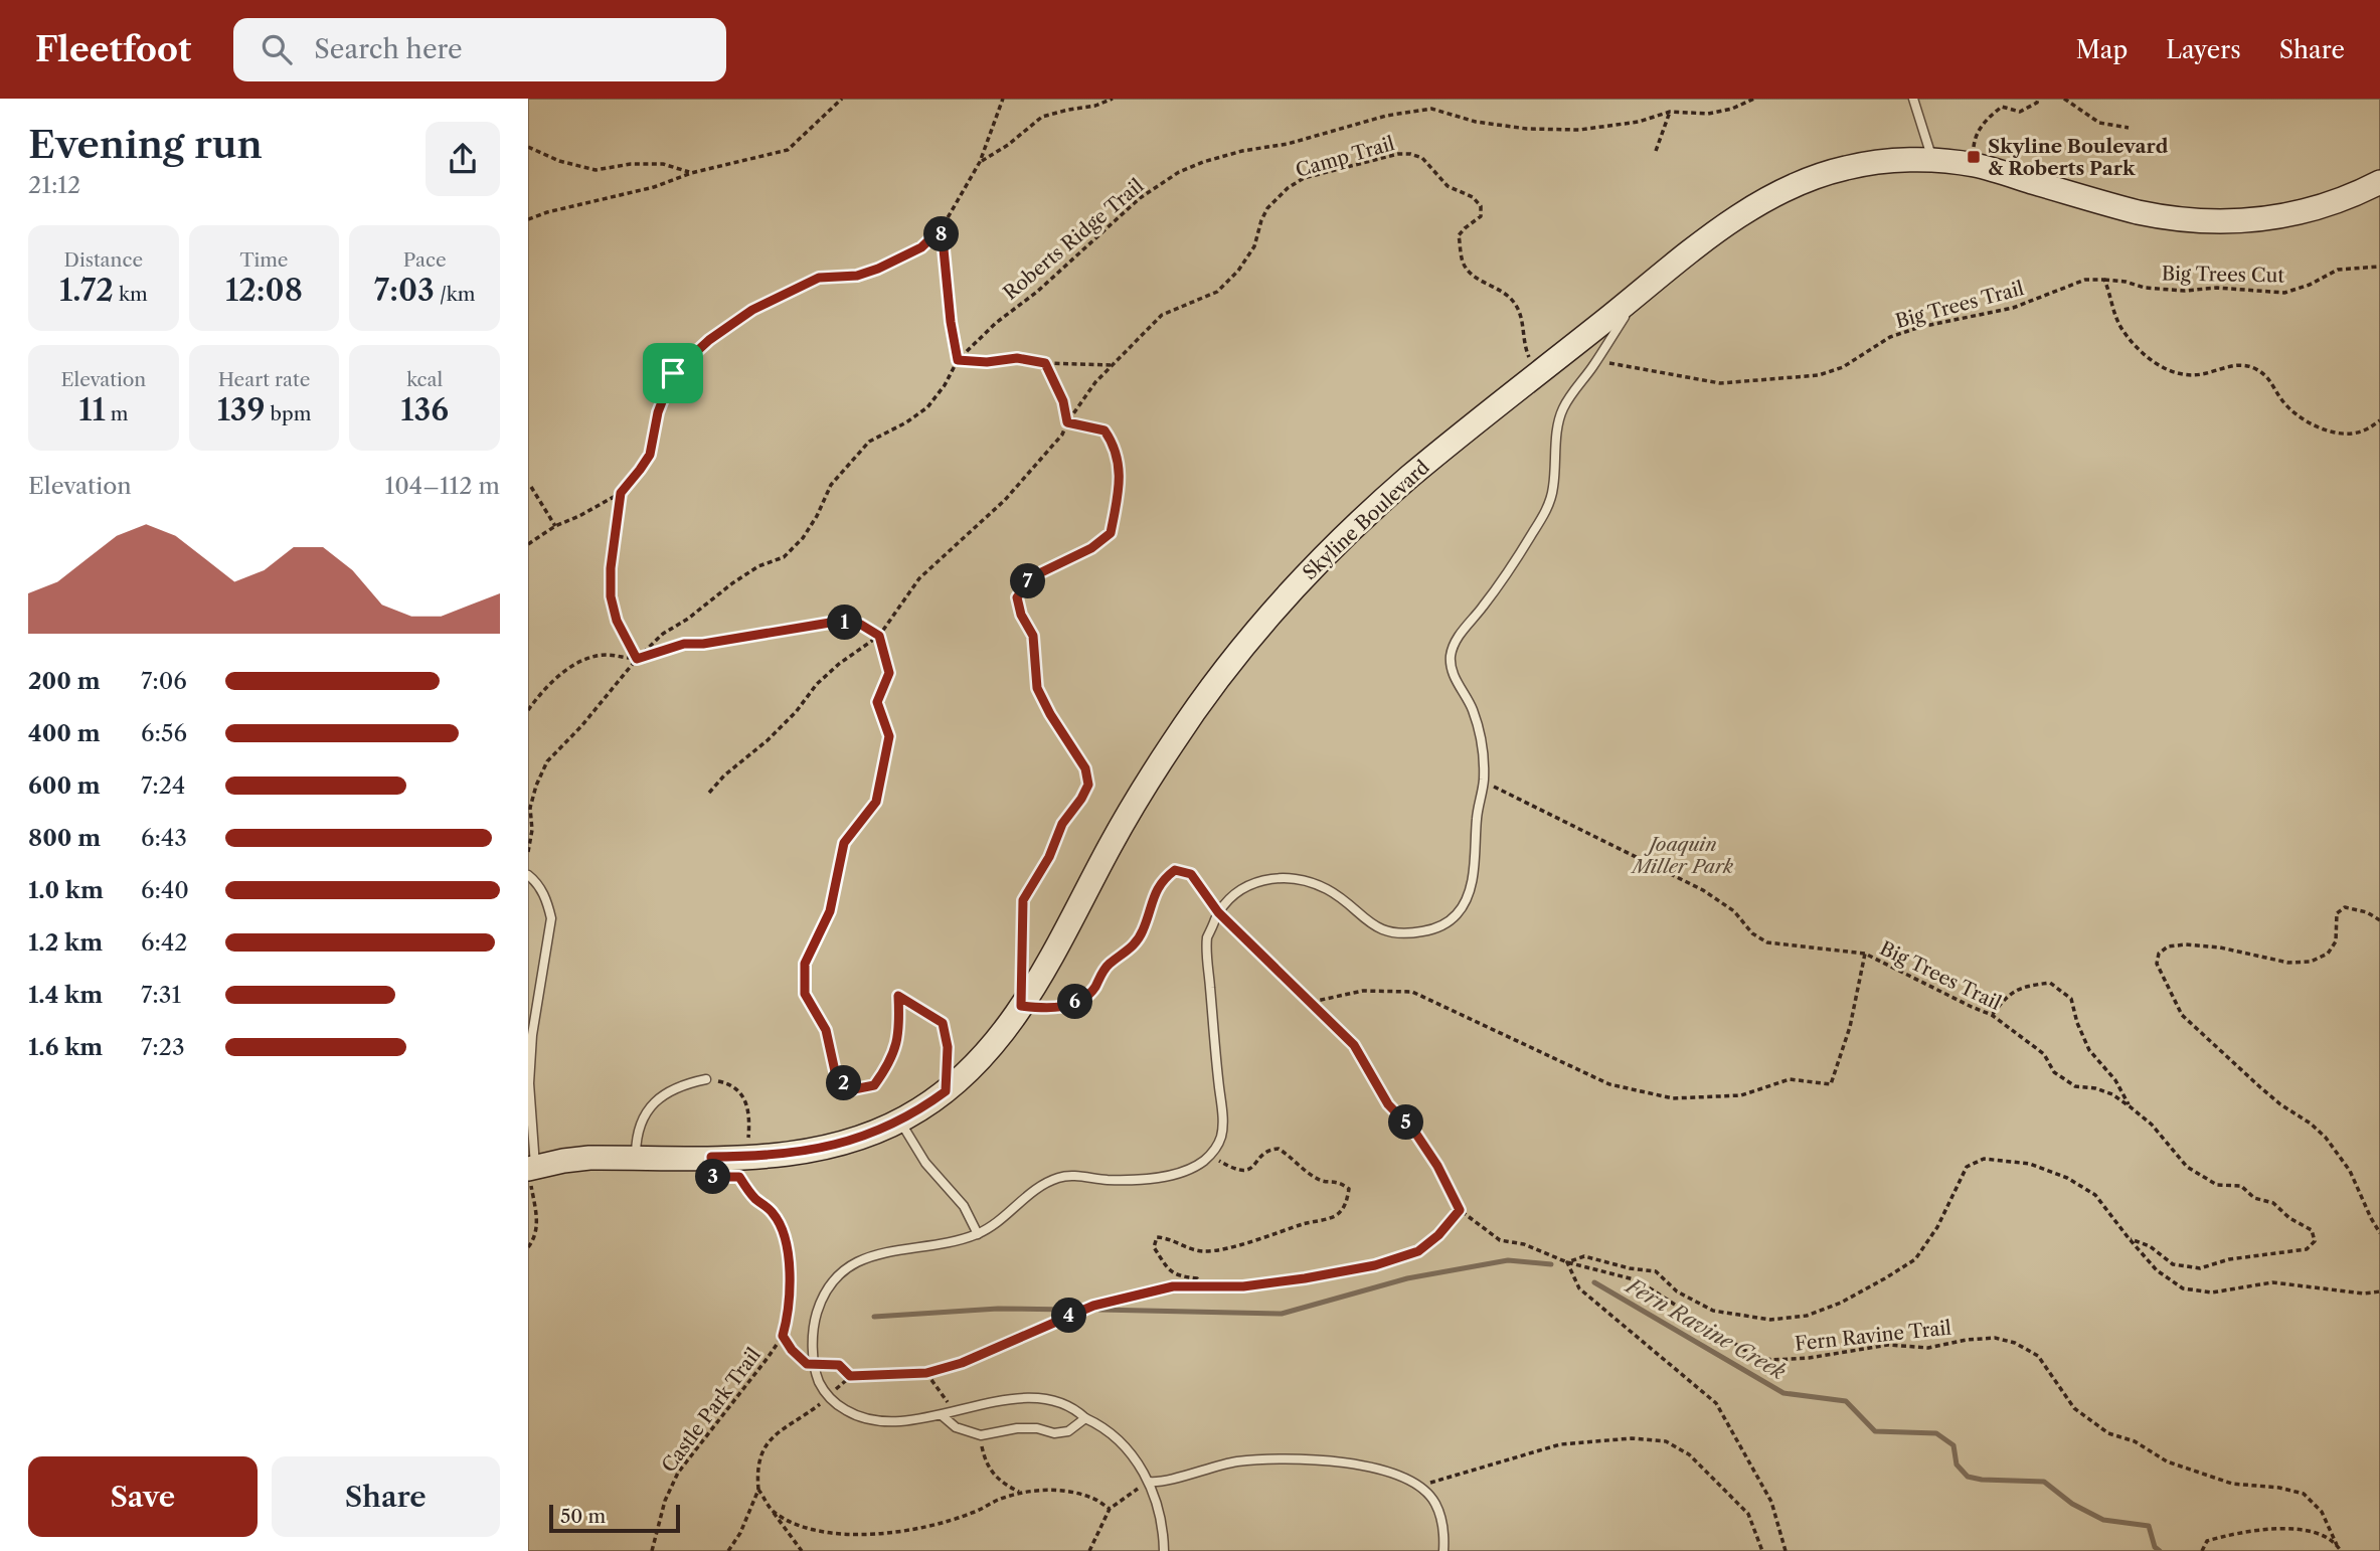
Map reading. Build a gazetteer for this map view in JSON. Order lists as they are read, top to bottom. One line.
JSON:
{"streets":{"main road":["Skyline Boulevard"],"path":["Camp Trail","Roberts Ridge Trail","Big Trees Cut","Big Trees Trail","Fern Ravine Trail","Castle Park Trail"]},"crossings":[["Camp Trail","Skyline Boulevard"],["Big Trees Cut","Big Trees Trail"]],"water":["Fern Ravine Creek"],"parks":["Joaquin Miller Park"],"places":{"transit":["Skyline Boulevard & Roberts Park"]},"scale_bar":"50 m","page":{"header":"Fleetfoot","search":"Search here","nav":["Map","Layers","Share"],"heading":["Evening run","21:12"],"pins":["8","7","1","6","2","5","3","4"],"stats":[["Distance","1.72 km"],["Time","12:08"],["Pace","7:03 /km"],["Elevation","11 m"],["Heart rate","139 bpm"],["kcal","136"]],"chart":["Elevation","104–112 m"],"list":[{"name":"200 m","note":"7:06"},{"name":"400 m","note":"6:56"},{"name":"600 m","note":"7:24"},{"name":"800 m","note":"6:43"},{"name":"1.0 km","note":"6:40"},{"name":"1.2 km","note":"6:42"},{"name":"1.4 km","note":"7:31"},{"name":"1.6 km","note":"7:23"}],"buttons":["Save","Share"],"scale":"50 m"}}
